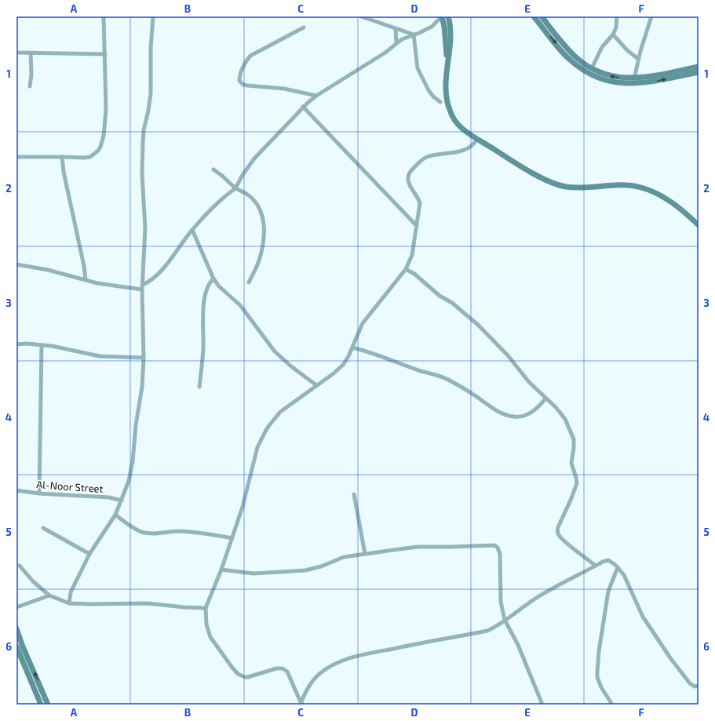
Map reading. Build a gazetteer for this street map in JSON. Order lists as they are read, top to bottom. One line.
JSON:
{"streets":{"street":["Al-Noor Street"]},"grid":{"columns":["A","B","C","D","E","F"],"rows":["1","2","3","4","5","6"]}}
